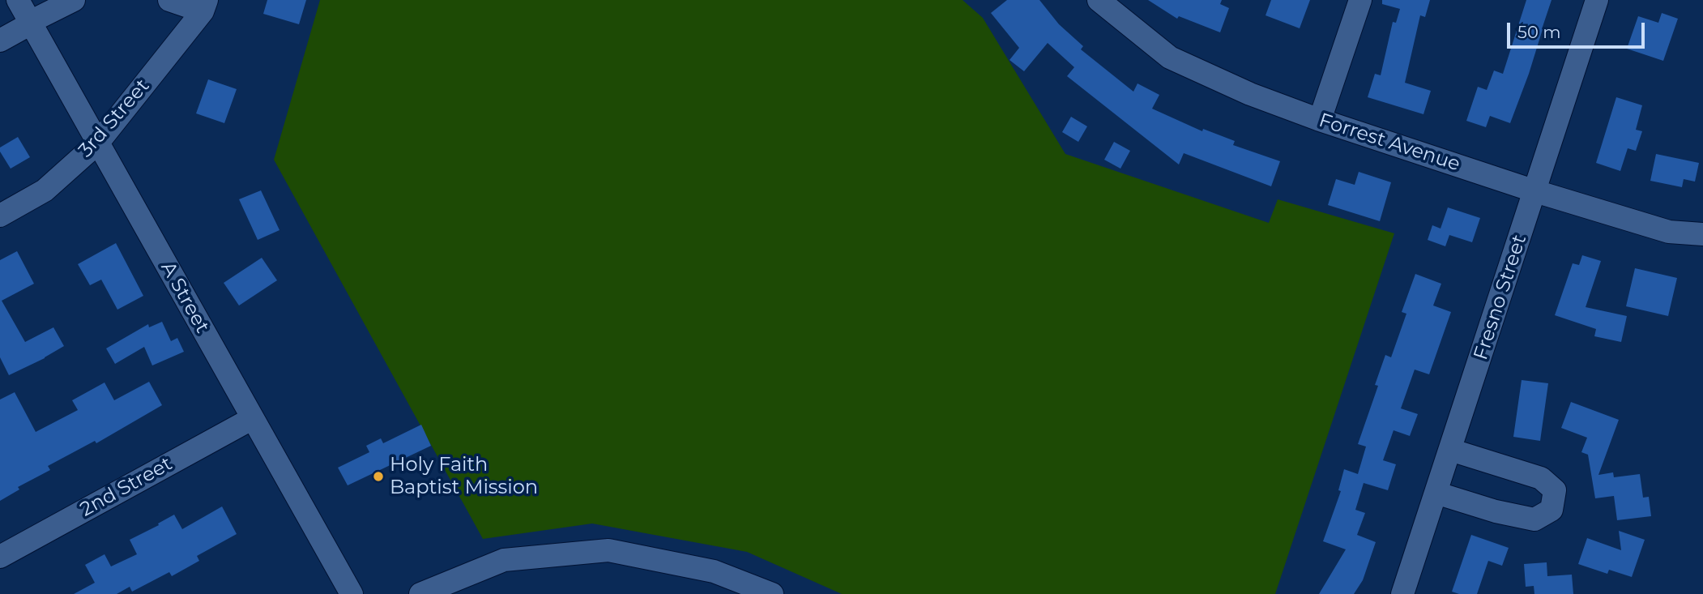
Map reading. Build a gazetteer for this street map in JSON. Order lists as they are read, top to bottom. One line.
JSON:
{"streets":{"street":["3rd Street","Forrest Avenue","A Street","Fresno Street","2nd Street"]},"crossings":[["3rd Street","A Street"],["Forrest Avenue","Fresno Street"],["A Street","2nd Street"]],"places":["Holy Faith Baptist Mission"],"scale_bar":"50 m"}
